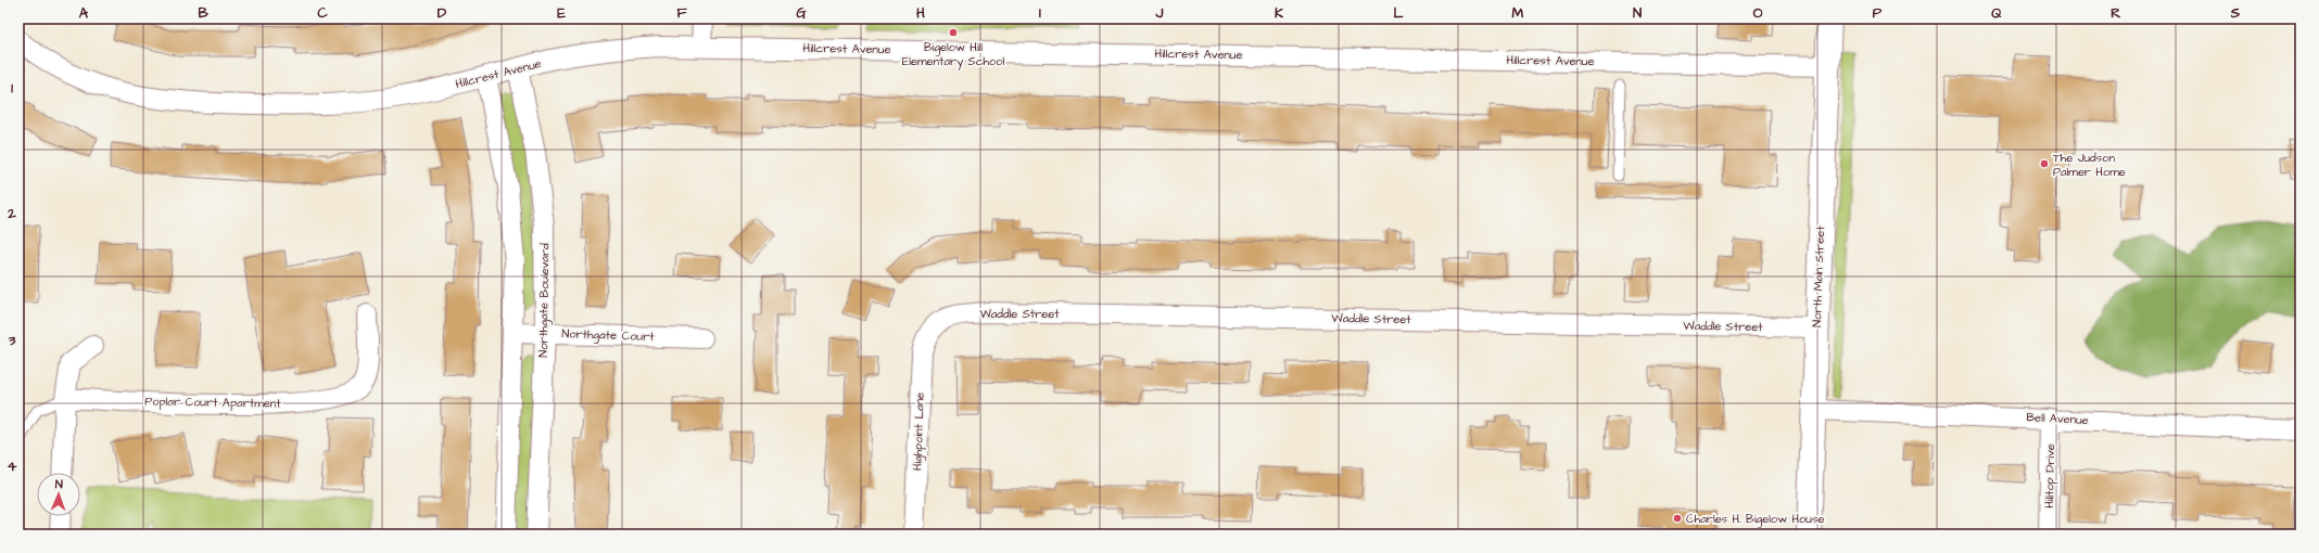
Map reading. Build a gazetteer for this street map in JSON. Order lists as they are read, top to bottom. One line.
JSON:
{"streets":{"main road":["North Main Street"],"street":["Hillcrest Avenue","Northgate Boulevard","Waddle Street","Northgate Court","Poplar Court Apartment","Bell Avenue","Highpoint Lane","Hilltop Drive"]},"crossings":[["Hillcrest Avenue","North Main Street"],["Hillcrest Avenue","Northgate Boulevard"],["North Main Street","Waddle Street"],["North Main Street","Bell Avenue"],["Northgate Boulevard","Northgate Court"],["Waddle Street","Highpoint Lane"],["Bell Avenue","Hilltop Drive"]],"places":["Bigelow Hill Elementary School","The Judson Palmer Home","Charles H. Bigelow House"],"north":"top","grid":{"columns":["A","B","C","D","E","F","G","H","I","J","K","L","M","N","O","P","Q","R","S"],"rows":["1","2","3","4"]}}
